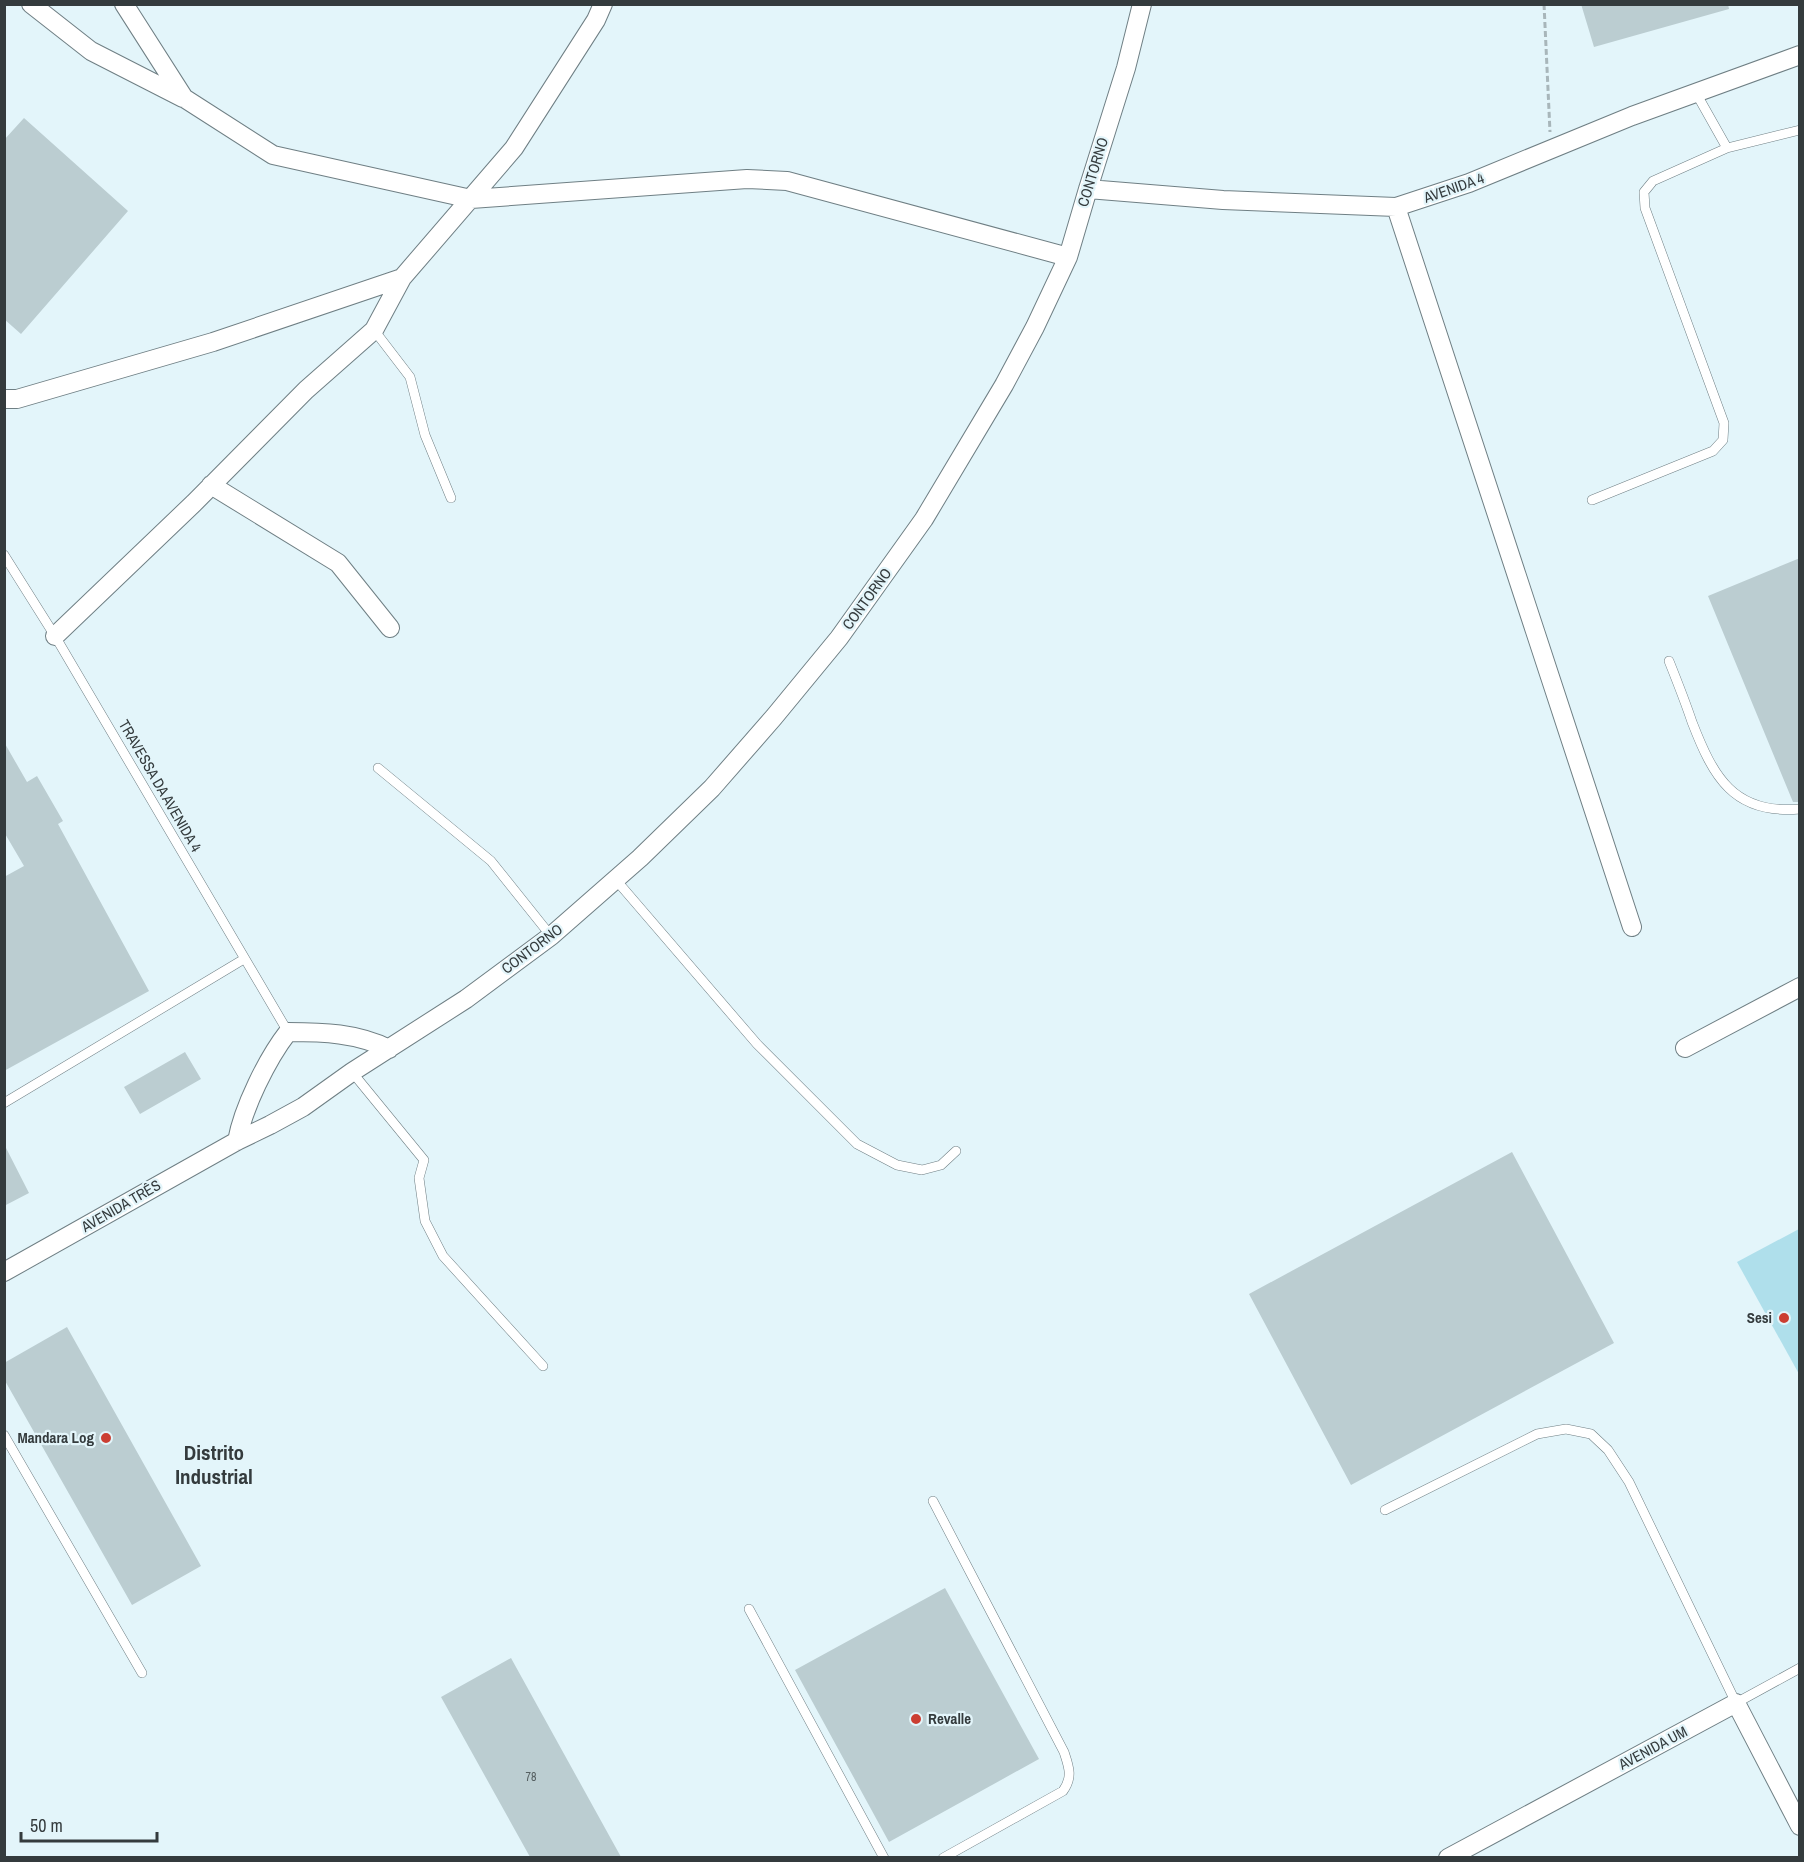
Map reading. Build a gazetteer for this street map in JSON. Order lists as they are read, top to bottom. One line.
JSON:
{"streets":{"street":["CONTORNO","AVENIDA 4","AVENIDA TRÊS","AVENIDA UM"],"lane":["TRAVESSA DA AVENIDA 4"]},"crossings":[["CONTORNO","AVENIDA 4"],["CONTORNO","AVENIDA TRÊS"]],"districts":["Distrito Industrial"],"places":["Sesi","Mandara Log","Revalle"],"house_numbers":["78"],"scale_bar":"50 m"}
